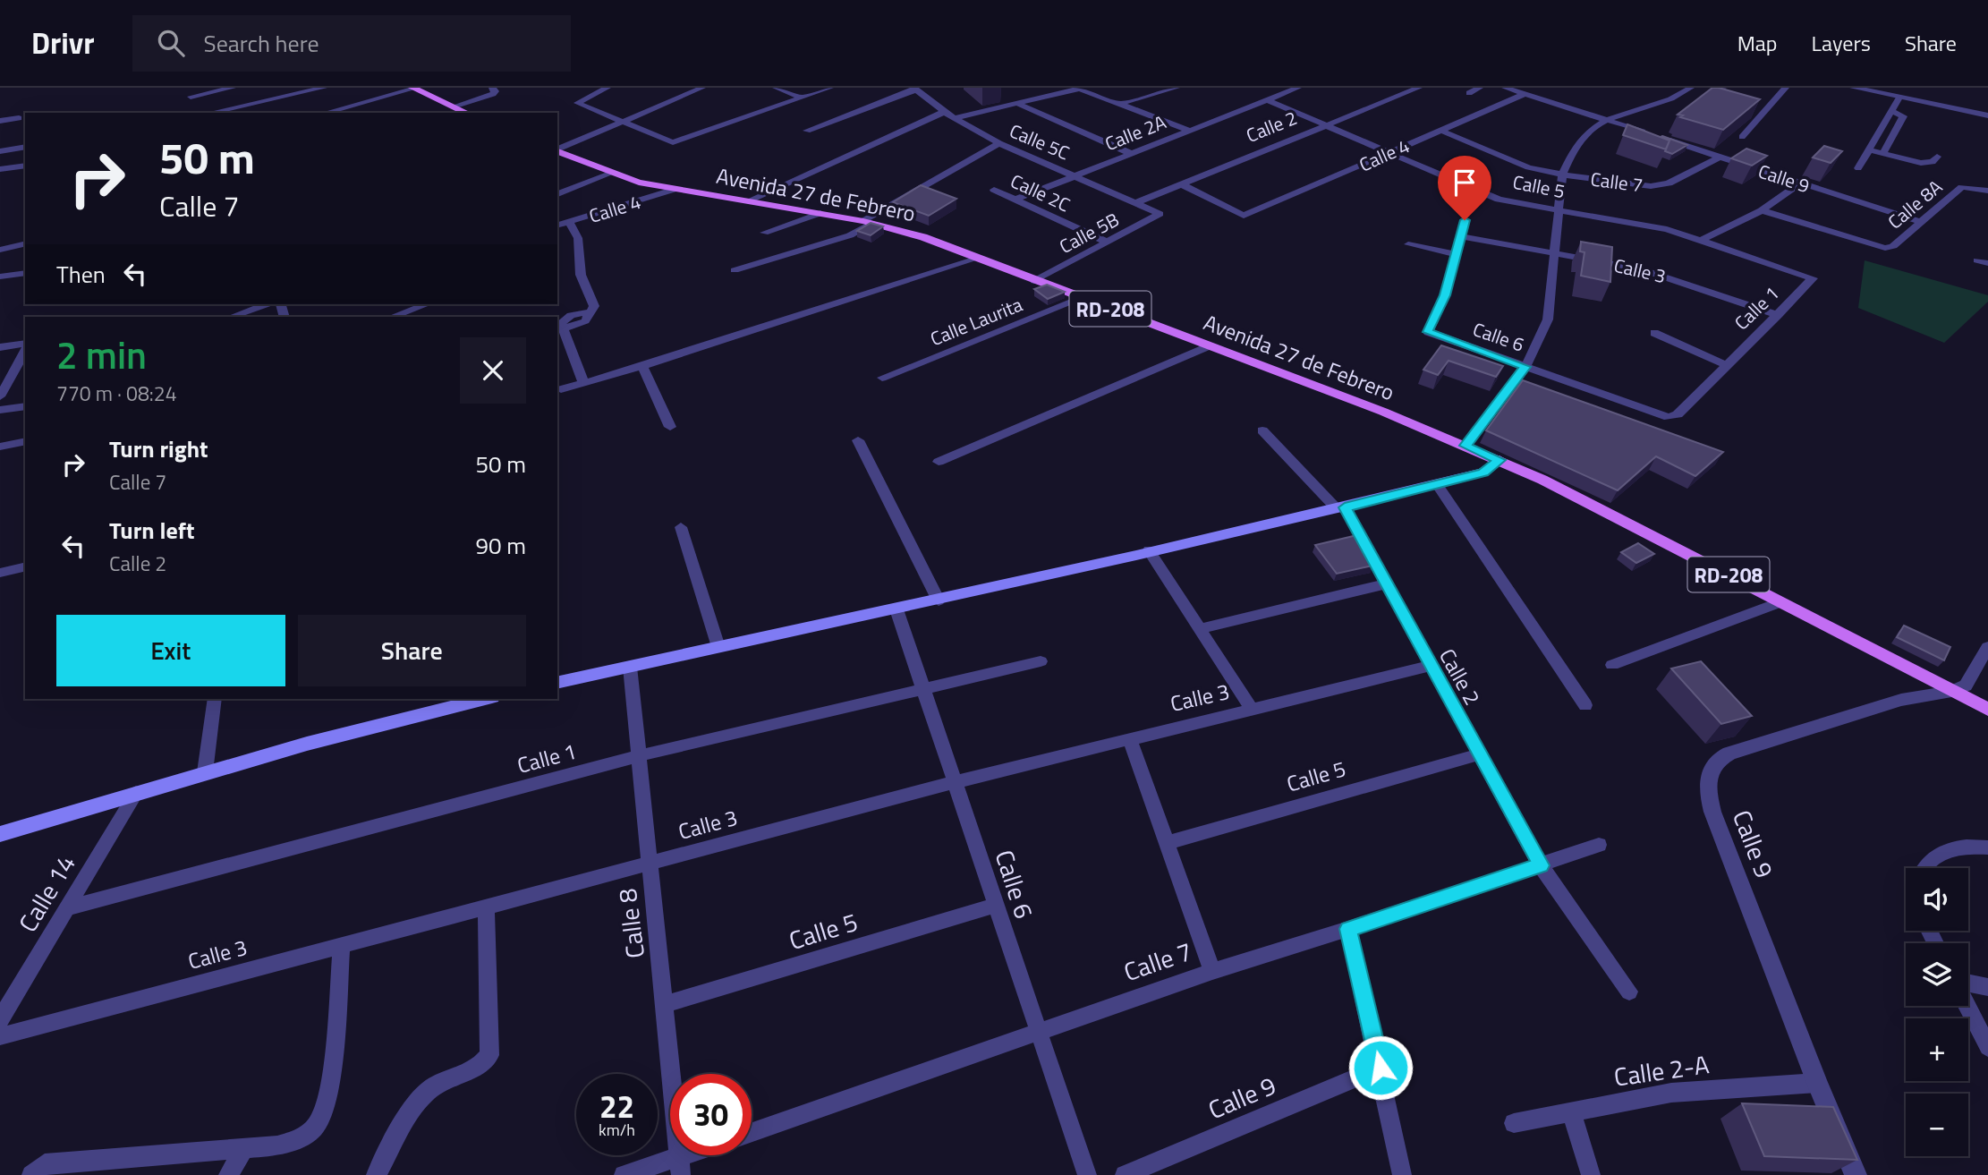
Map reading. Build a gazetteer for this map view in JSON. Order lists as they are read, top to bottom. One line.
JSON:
{"streets":{"main road":["Avenida 27 de Febrero","RD-208"],"street":["Calle 2","Calle 2A","Calle 5C","Calle 4","Calle 9","Calle 7","Calle 5","Calle 2C","Calle 8A","Calle 5B","Calle 3","Calle 1","Calle Laurita","Calle 6","Calle 14","Calle 8","Calle 2-A"]},"crossings":[["Calle 2","Calle 5C"],["Calle 2","Calle 4"],["Calle 2","Calle 7"],["Calle 2","Calle 5"],["Calle 2","Calle 3"],["Calle 2A","Calle 5C"],["Calle 2A","Calle 5"],["Calle 2A","Calle 2C"],["Calle 5C","Calle 5B"],["Calle 4","Calle 7"],["Calle 4","Calle 5"],["Calle 4","Avenida 27 de Febrero"],["Calle 9","Calle 7"],["Calle 9","Avenida 27 de Febrero"],["Calle 9","Calle 8A"],["Calle 9","Calle 2-A"],["Calle 7","Calle 6"],["Calle 5","Calle 1"],["Calle 5","Calle 6"],["Calle 5","Calle 8"],["Calle 2C","Calle 5B"],["Avenida 27 de Febrero","Calle 5B"],["Avenida 27 de Febrero","Calle Laurita"],["Calle 3","Calle 1"],["Calle 3","Calle 6"],["Calle 3","Calle 8"],["Calle 1","Calle 6"],["Calle 1","Calle 14"],["Calle 1","Calle 8"]],"page":{"header":"Drivr","search":"Search here","nav":["Map","Layers","Share"],"turn":["50 m","Calle 7"],"then":"Then","heading":["2 min","770 m · 08:24"],"list":[{"name":"Turn right","note":"Calle 7","value":"50 m"},{"name":"Turn left","note":"Calle 2","value":"90 m"}],"buttons":["Exit","Share"],"map_buttons":["+","−"],"speed":"22 km/h","limit":"30"}}
